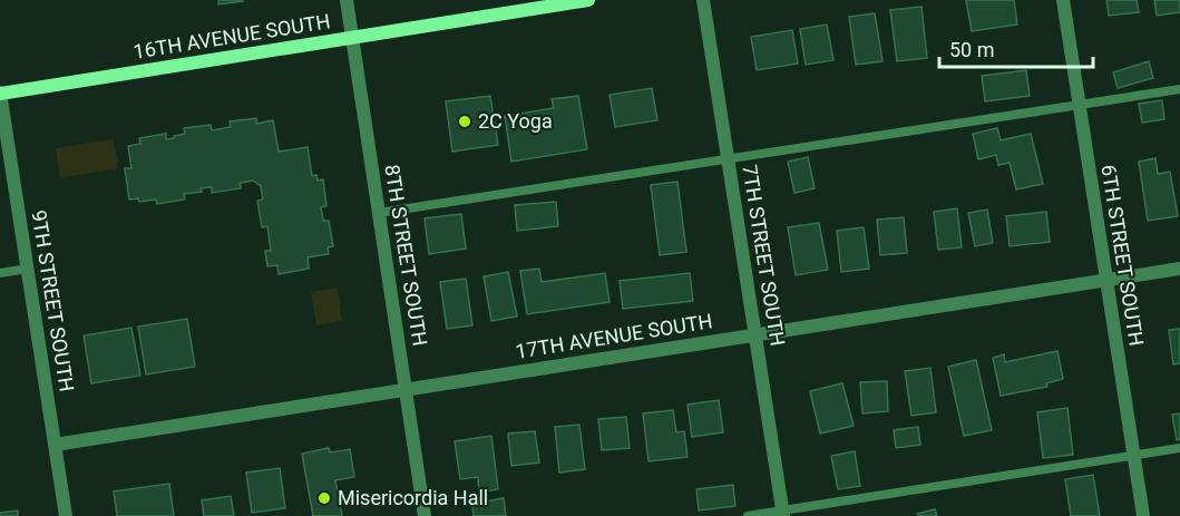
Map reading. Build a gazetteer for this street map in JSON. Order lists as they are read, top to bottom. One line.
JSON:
{"streets":{"street":["16TH AVENUE SOUTH","8TH STREET SOUTH","7TH STREET SOUTH","6TH STREET SOUTH","9TH STREET SOUTH","17TH AVENUE SOUTH"]},"crossings":[["16TH AVENUE SOUTH","8TH STREET SOUTH"],["16TH AVENUE SOUTH","9TH STREET SOUTH"],["8TH STREET SOUTH","17TH AVENUE SOUTH"],["7TH STREET SOUTH","17TH AVENUE SOUTH"],["6TH STREET SOUTH","17TH AVENUE SOUTH"],["9TH STREET SOUTH","17TH AVENUE SOUTH"]],"places":["2C Yoga","Misericordia Hall"],"scale_bar":"50 m"}
